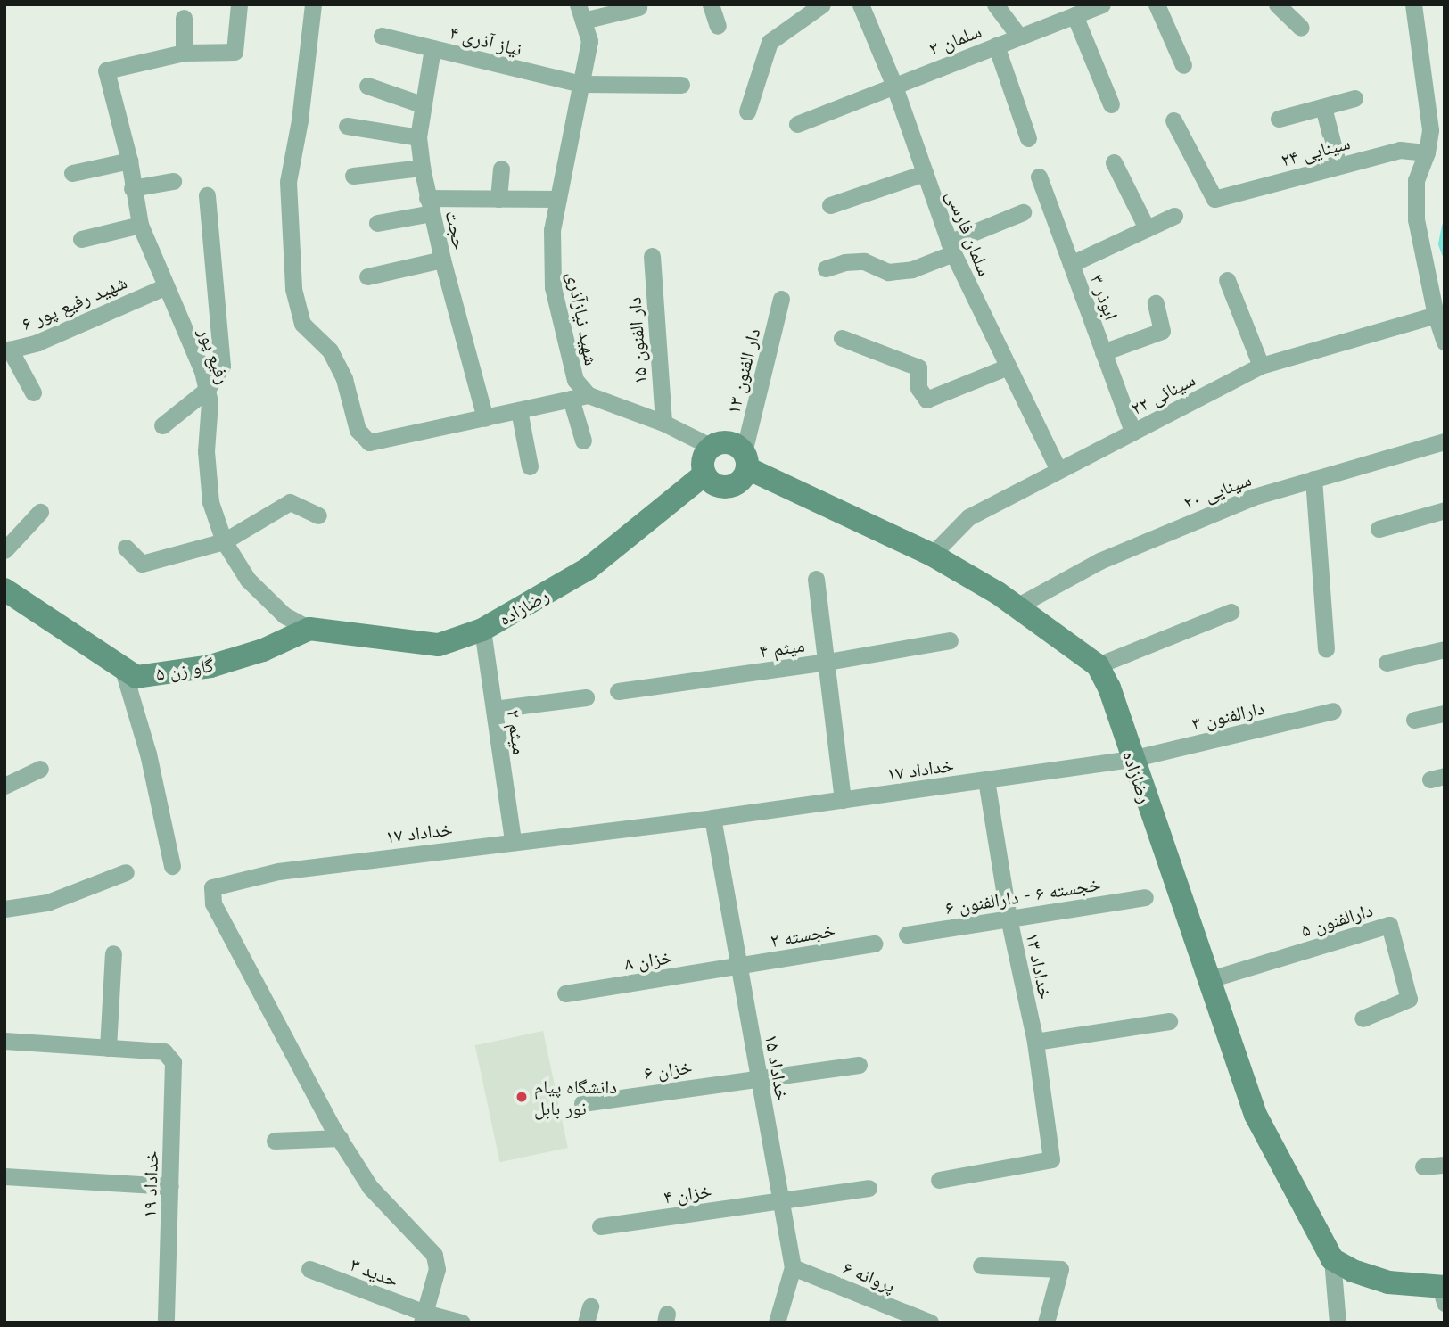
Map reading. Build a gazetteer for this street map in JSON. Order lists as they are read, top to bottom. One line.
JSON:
{"streets":{"street":["سلمان ۳","نیاز آذری ۴","سینایی ۲۴","حجت","سلمان فارسی","ابوذر ۳","شهید رفیع پور ۶","شهید نیازآذری","دار الفنون ۱۵","رفیع پور","دار الفنون ۱۳","سینائی ۲۲","سینایی ۲۰","رضازاده","میثم ۴","گاو زن ۵","دارالفنون ۳","میثم ۲","خداداد ۱۷","خجسته ۶ - دارالفنون ۶","دارالفنون ۵","خجسته ۲","خزان ۸","خداداد ۱۳","خداداد ۱۵","خزان ۶","خداداد ۱۹","خزان ۴","حدید ۳","پروانه ۶"]},"crossings":[["سلمان ۳","سلمان فارسی"],["نیاز آذری ۴","حجت"],["نیاز آذری ۴","شهید نیازآذری"],["سلمان فارسی","سینائی ۲۲"],["ابوذر ۳","سینائی ۲۲"],["شهید رفیع پور ۶","رفیع پور"],["رفیع پور","رضازاده"],["رفیع پور","گاو زن ۵"],["دار الفنون ۱۳","رضازاده"],["سینائی ۲۲","رضازاده"],["سینایی ۲۰","رضازاده"],["رضازاده","گاو زن ۵"],["رضازاده","دارالفنون ۳"],["رضازاده","میثم ۲"],["رضازاده","خداداد ۱۷"],["رضازاده","دارالفنون ۵"],["دارالفنون ۳","خداداد ۱۷"],["میثم ۲","خداداد ۱۷"],["خداداد ۱۷","خداداد ۱۳"],["خداداد ۱۷","خداداد ۱۵"],["خداداد ۱۷","حدید ۳"],["خجسته ۶ - دارالفنون ۶","خداداد ۱۳"],["خجسته ۲","خزان ۸"],["خجسته ۲","خداداد ۱۵"],["خزان ۸","خداداد ۱۵"],["خداداد ۱۵","خزان ۶"],["خداداد ۱۵","خزان ۴"],["خداداد ۱۵","پروانه ۶"]],"places":["دانشگاه پیام نور بابل"]}
